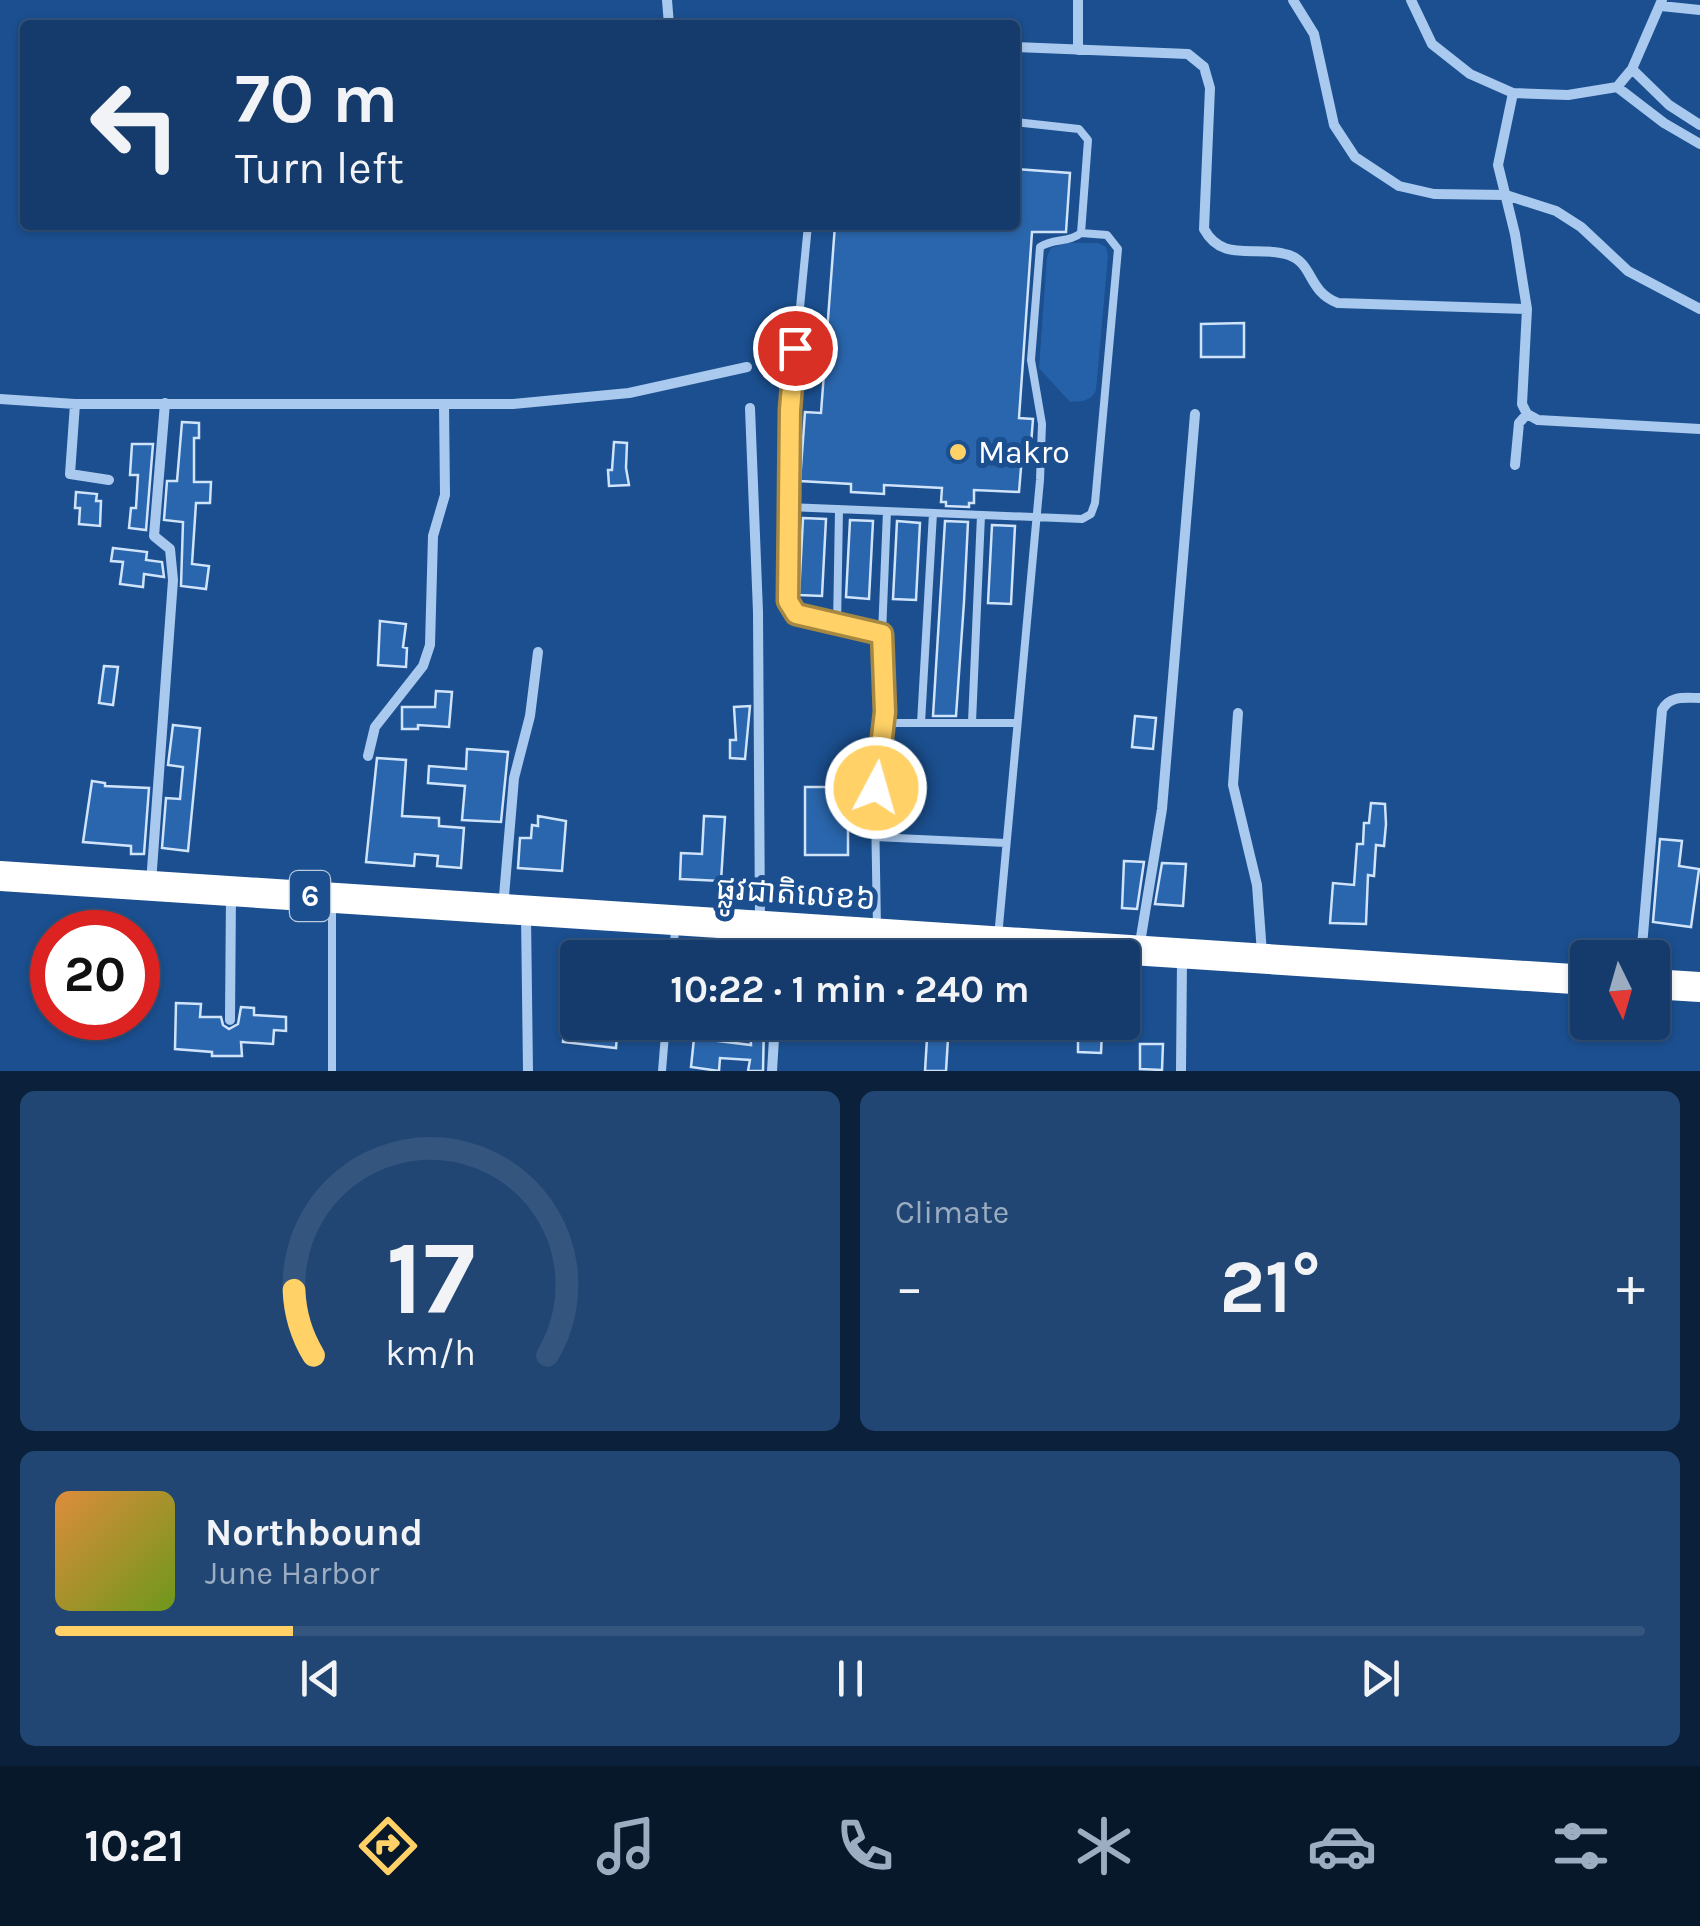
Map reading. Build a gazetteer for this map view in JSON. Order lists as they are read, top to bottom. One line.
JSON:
{"streets":{"highway":["ផ្លូវជាតិលេខ៦","6"]},"places":["Makro"],"north":"bottom","page":{"turn":["70 m","Turn left"],"limit":"20","trip":"10:22 · 1 min · 240 m","tile":"Climate","heat":["−","21°","+"],"song":["Northbound","June Harbor"],"tabs":"10:21","gauge":["17","km/h"]}}
